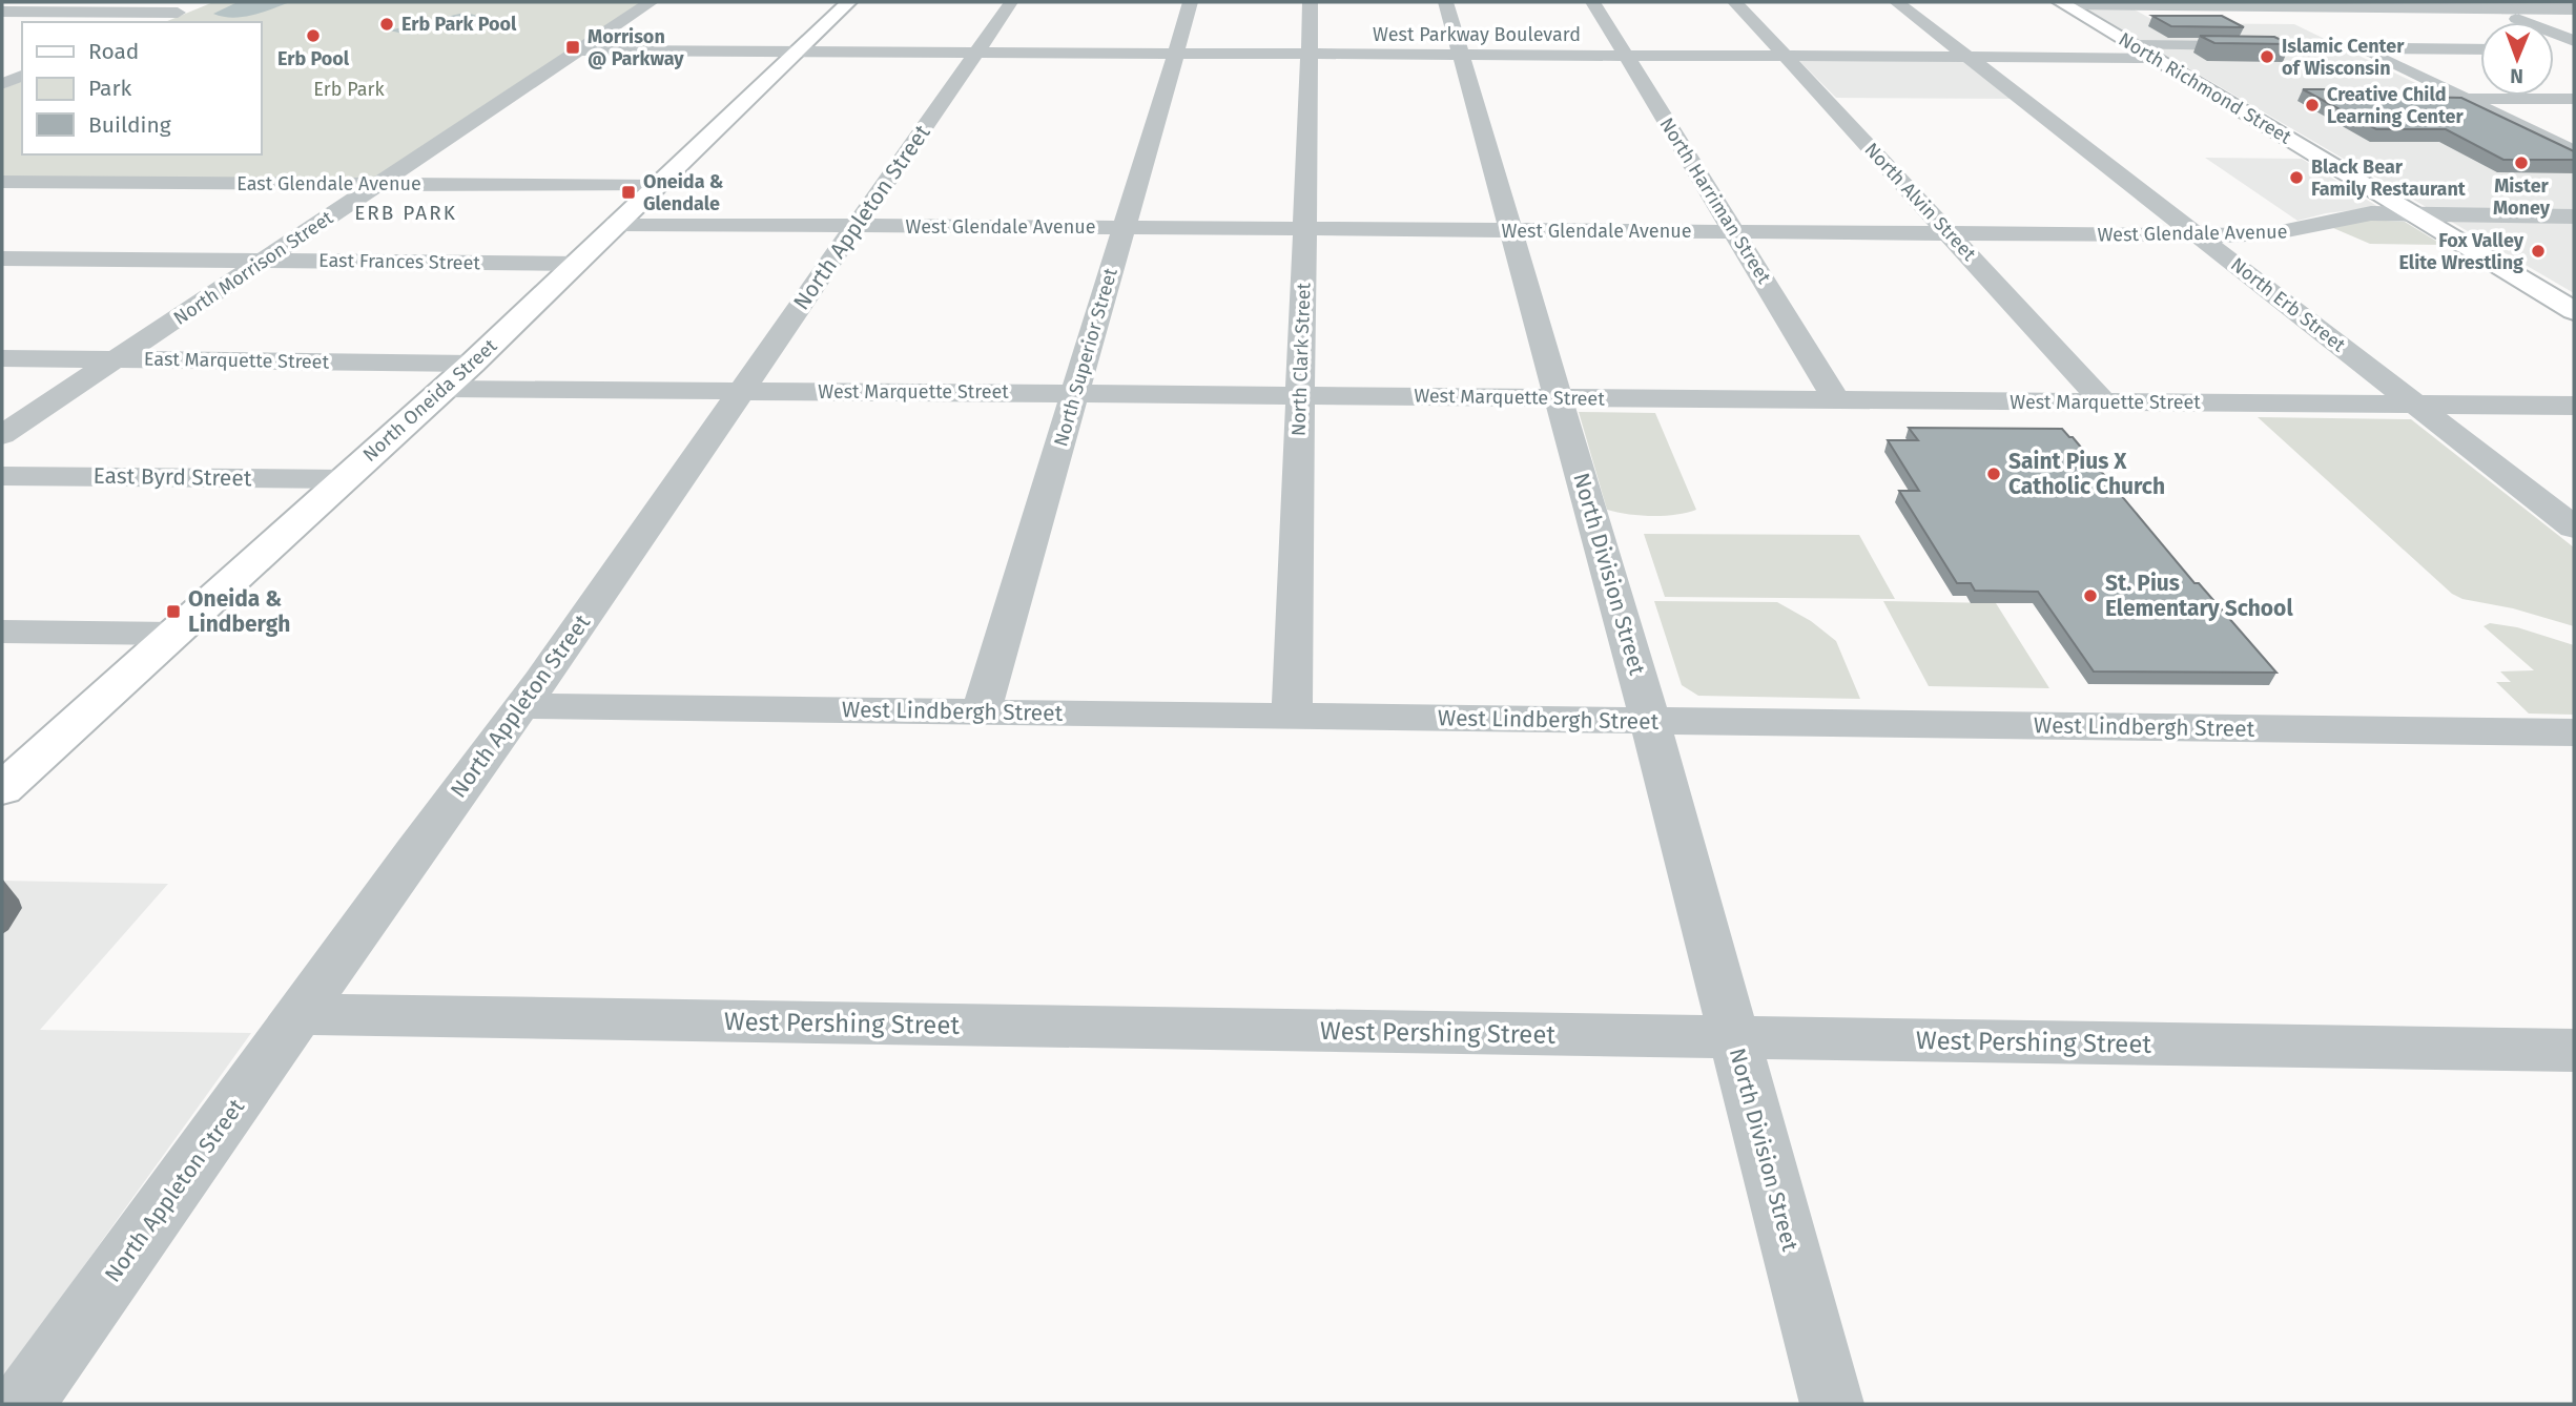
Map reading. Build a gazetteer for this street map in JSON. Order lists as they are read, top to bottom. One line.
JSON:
{"streets":{"main road":["North Richmond Street","North Oneida Street"],"street":["West Parkway Boulevard","East Glendale Avenue","North Harriman Street","North Alvin Street","North Appleton Street","West Glendale Avenue","East Frances Street","North Morrison Street","North Erb Street","North Superior Street","North Clark Street","East Marquette Street","West Marquette Street","East Byrd Street","North Division Street","West Lindbergh Street","West Pershing Street"]},"crossings":[["West Parkway Boulevard","North Richmond Street"],["West Parkway Boulevard","North Harriman Street"],["West Parkway Boulevard","North Alvin Street"],["West Parkway Boulevard","North Appleton Street"],["West Parkway Boulevard","North Morrison Street"],["West Parkway Boulevard","North Erb Street"],["West Parkway Boulevard","North Superior Street"],["West Parkway Boulevard","North Clark Street"],["West Parkway Boulevard","North Oneida Street"],["West Parkway Boulevard","North Division Street"],["North Richmond Street","West Glendale Avenue"],["East Glendale Avenue","North Morrison Street"],["East Glendale Avenue","North Oneida Street"],["North Harriman Street","West Glendale Avenue"],["North Harriman Street","West Marquette Street"],["North Alvin Street","West Glendale Avenue"],["North Alvin Street","West Marquette Street"],["North Appleton Street","West Glendale Avenue"],["North Appleton Street","West Marquette Street"],["North Appleton Street","West Lindbergh Street"],["North Appleton Street","West Pershing Street"],["West Glendale Avenue","North Erb Street"],["West Glendale Avenue","North Superior Street"],["West Glendale Avenue","North Clark Street"],["West Glendale Avenue","North Oneida Street"],["West Glendale Avenue","North Division Street"],["East Frances Street","North Morrison Street"],["East Frances Street","North Oneida Street"],["North Morrison Street","East Marquette Street"],["North Erb Street","West Marquette Street"],["North Superior Street","West Marquette Street"],["North Superior Street","West Lindbergh Street"],["North Clark Street","West Marquette Street"],["North Clark Street","West Lindbergh Street"],["East Marquette Street","North Oneida Street"],["West Marquette Street","North Oneida Street"],["West Marquette Street","North Division Street"],["North Oneida Street","East Byrd Street"],["North Division Street","West Lindbergh Street"],["North Division Street","West Pershing Street"]],"districts":["ERB PARK"],"parks":["Erb Park"],"places":{"other":["Erb Park Pool","Erb Pool","Islamic Center of Wisconsin","Creative Child Learning Center","Mister Money","Black Bear Family Restaurant","Fox Valley Elite Wrestling","Saint Pius X Catholic Church","St. Pius Elementary School"],"transit":["Morrison @ Parkway","Oneida & Glendale","Oneida & Lindbergh"]},"legend":["Road","Park","Building"],"north":"bottom"}
